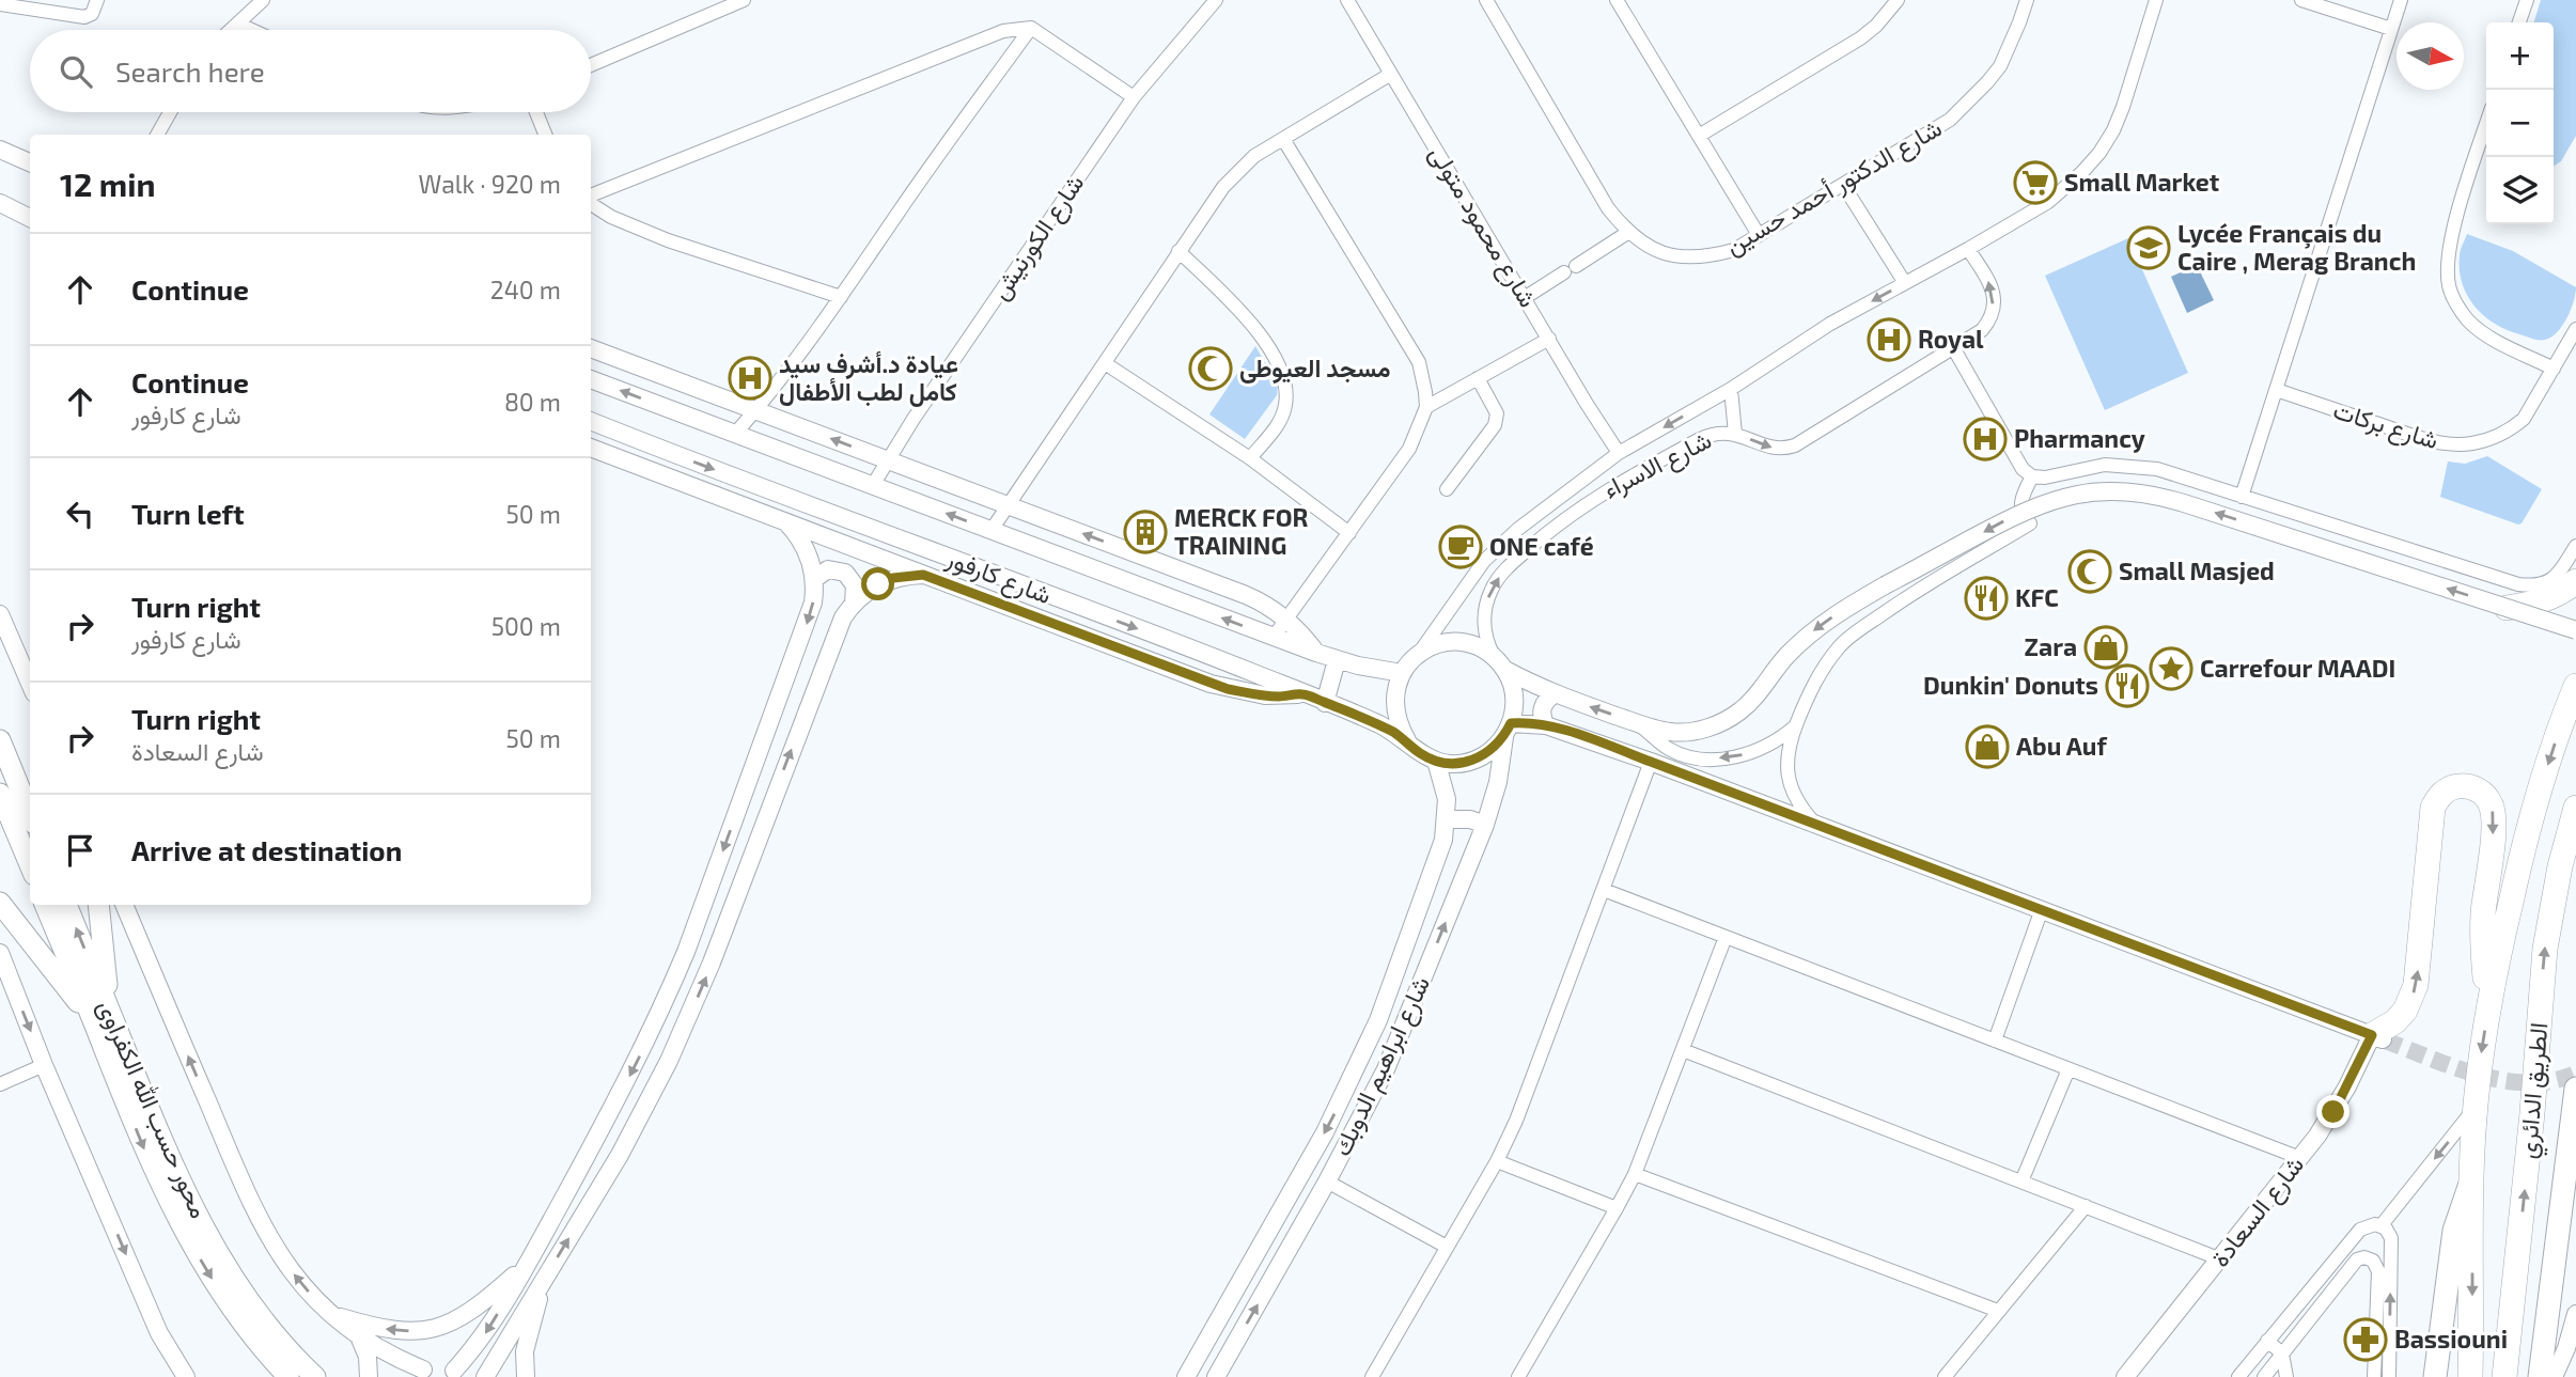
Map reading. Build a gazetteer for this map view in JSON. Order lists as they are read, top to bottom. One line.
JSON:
{"streets":{"highway":["الطريق الدائري"],"main road":["محور حسب الله الكفراوى"],"street":["شارع الدكتور أحمد حسين","شارع محمود متولى","شارع الكورنيش","شارع بركات","شارع الاسراء","شارع كارفور","شارع ابراهيم الدوبك","شارع السعادة"]},"crossings":[["شارع محمود متولى","شارع الاسراء"],["شارع الكورنيش","شارع كارفور"],["شارع الاسراء","شارع كارفور"],["شارع الاسراء","شارع ابراهيم الدوبك"],["شارع كارفور","شارع ابراهيم الدوبك"]],"places":{"supermarket":["Small Market"],"school or university":["Lycée Français du Caire , Merag Branch"],"hospital":["Royal","عيادة د.أشرف سيد كامل لطب الأطفال","Pharmancy"],"mosque":["مسجد العيوطى","Small Masjed"],"building":["MERCK FOR TRAINING"],"cafe":["ONE café"],"restaurant":["KFC","Dunkin' Donuts"],"shop":["Zara","Abu Auf"],"place":["Carrefour MAADI"],"pharmacy":["Bassiouni"]},"north":"right","page":{"map_buttons":["+","−"],"search":"Search here","heading":["12 min","Walk · 920 m"],"list":[["Continue","240 m"],["Continue","شارع كارفور","80 m"],["Turn left","50 m"],["Turn right","شارع كارفور","500 m"],["Turn right","شارع السعادة","50 m"],"Arrive at destination"]}}
